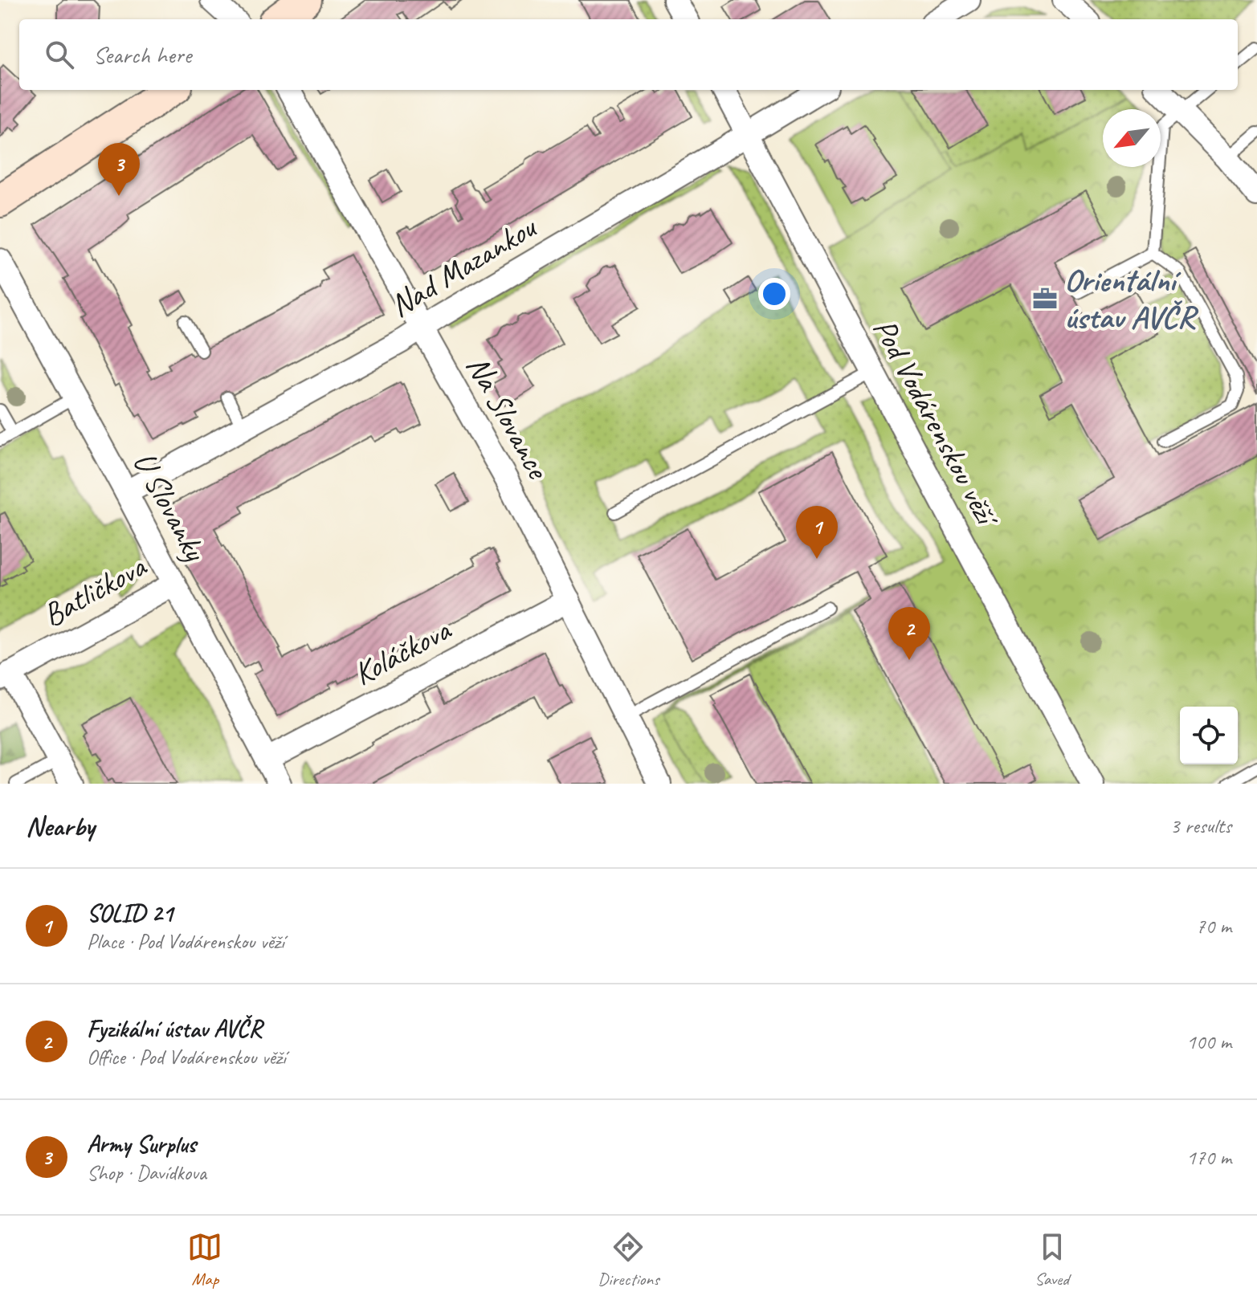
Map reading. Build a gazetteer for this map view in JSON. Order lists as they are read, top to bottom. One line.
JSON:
{"streets":{"street":["Nad Mazankou","Na Slovance","Pod Vodárenskou věží","U Slovanky","Batličkova","Koláčkova"]},"crossings":[["Nad Mazankou","Na Slovance"],["Nad Mazankou","Pod Vodárenskou věží"],["Nad Mazankou","U Slovanky"],["Na Slovance","Koláčkova"],["U Slovanky","Batličkova"],["U Slovanky","Koláčkova"]],"places":{"office":["Orientální ústav AVČR"]},"north":"bottom left","page":{"search":"Search here","pins":["3","1","2"],"heading":["Nearby","3 results"],"list":[{"mark":"1","name":"SOLID 21","note":"Place · Pod Vodárenskou věží","value":"70 m"},{"mark":"2","name":"Fyzikální ústav AVČR","note":"Office · Pod Vodárenskou věží","value":"100 m"},{"mark":"3","name":"Army Surplus","note":"Shop · Davídkova","value":"170 m"}],"nav":["Map","Directions","Saved"]}}
